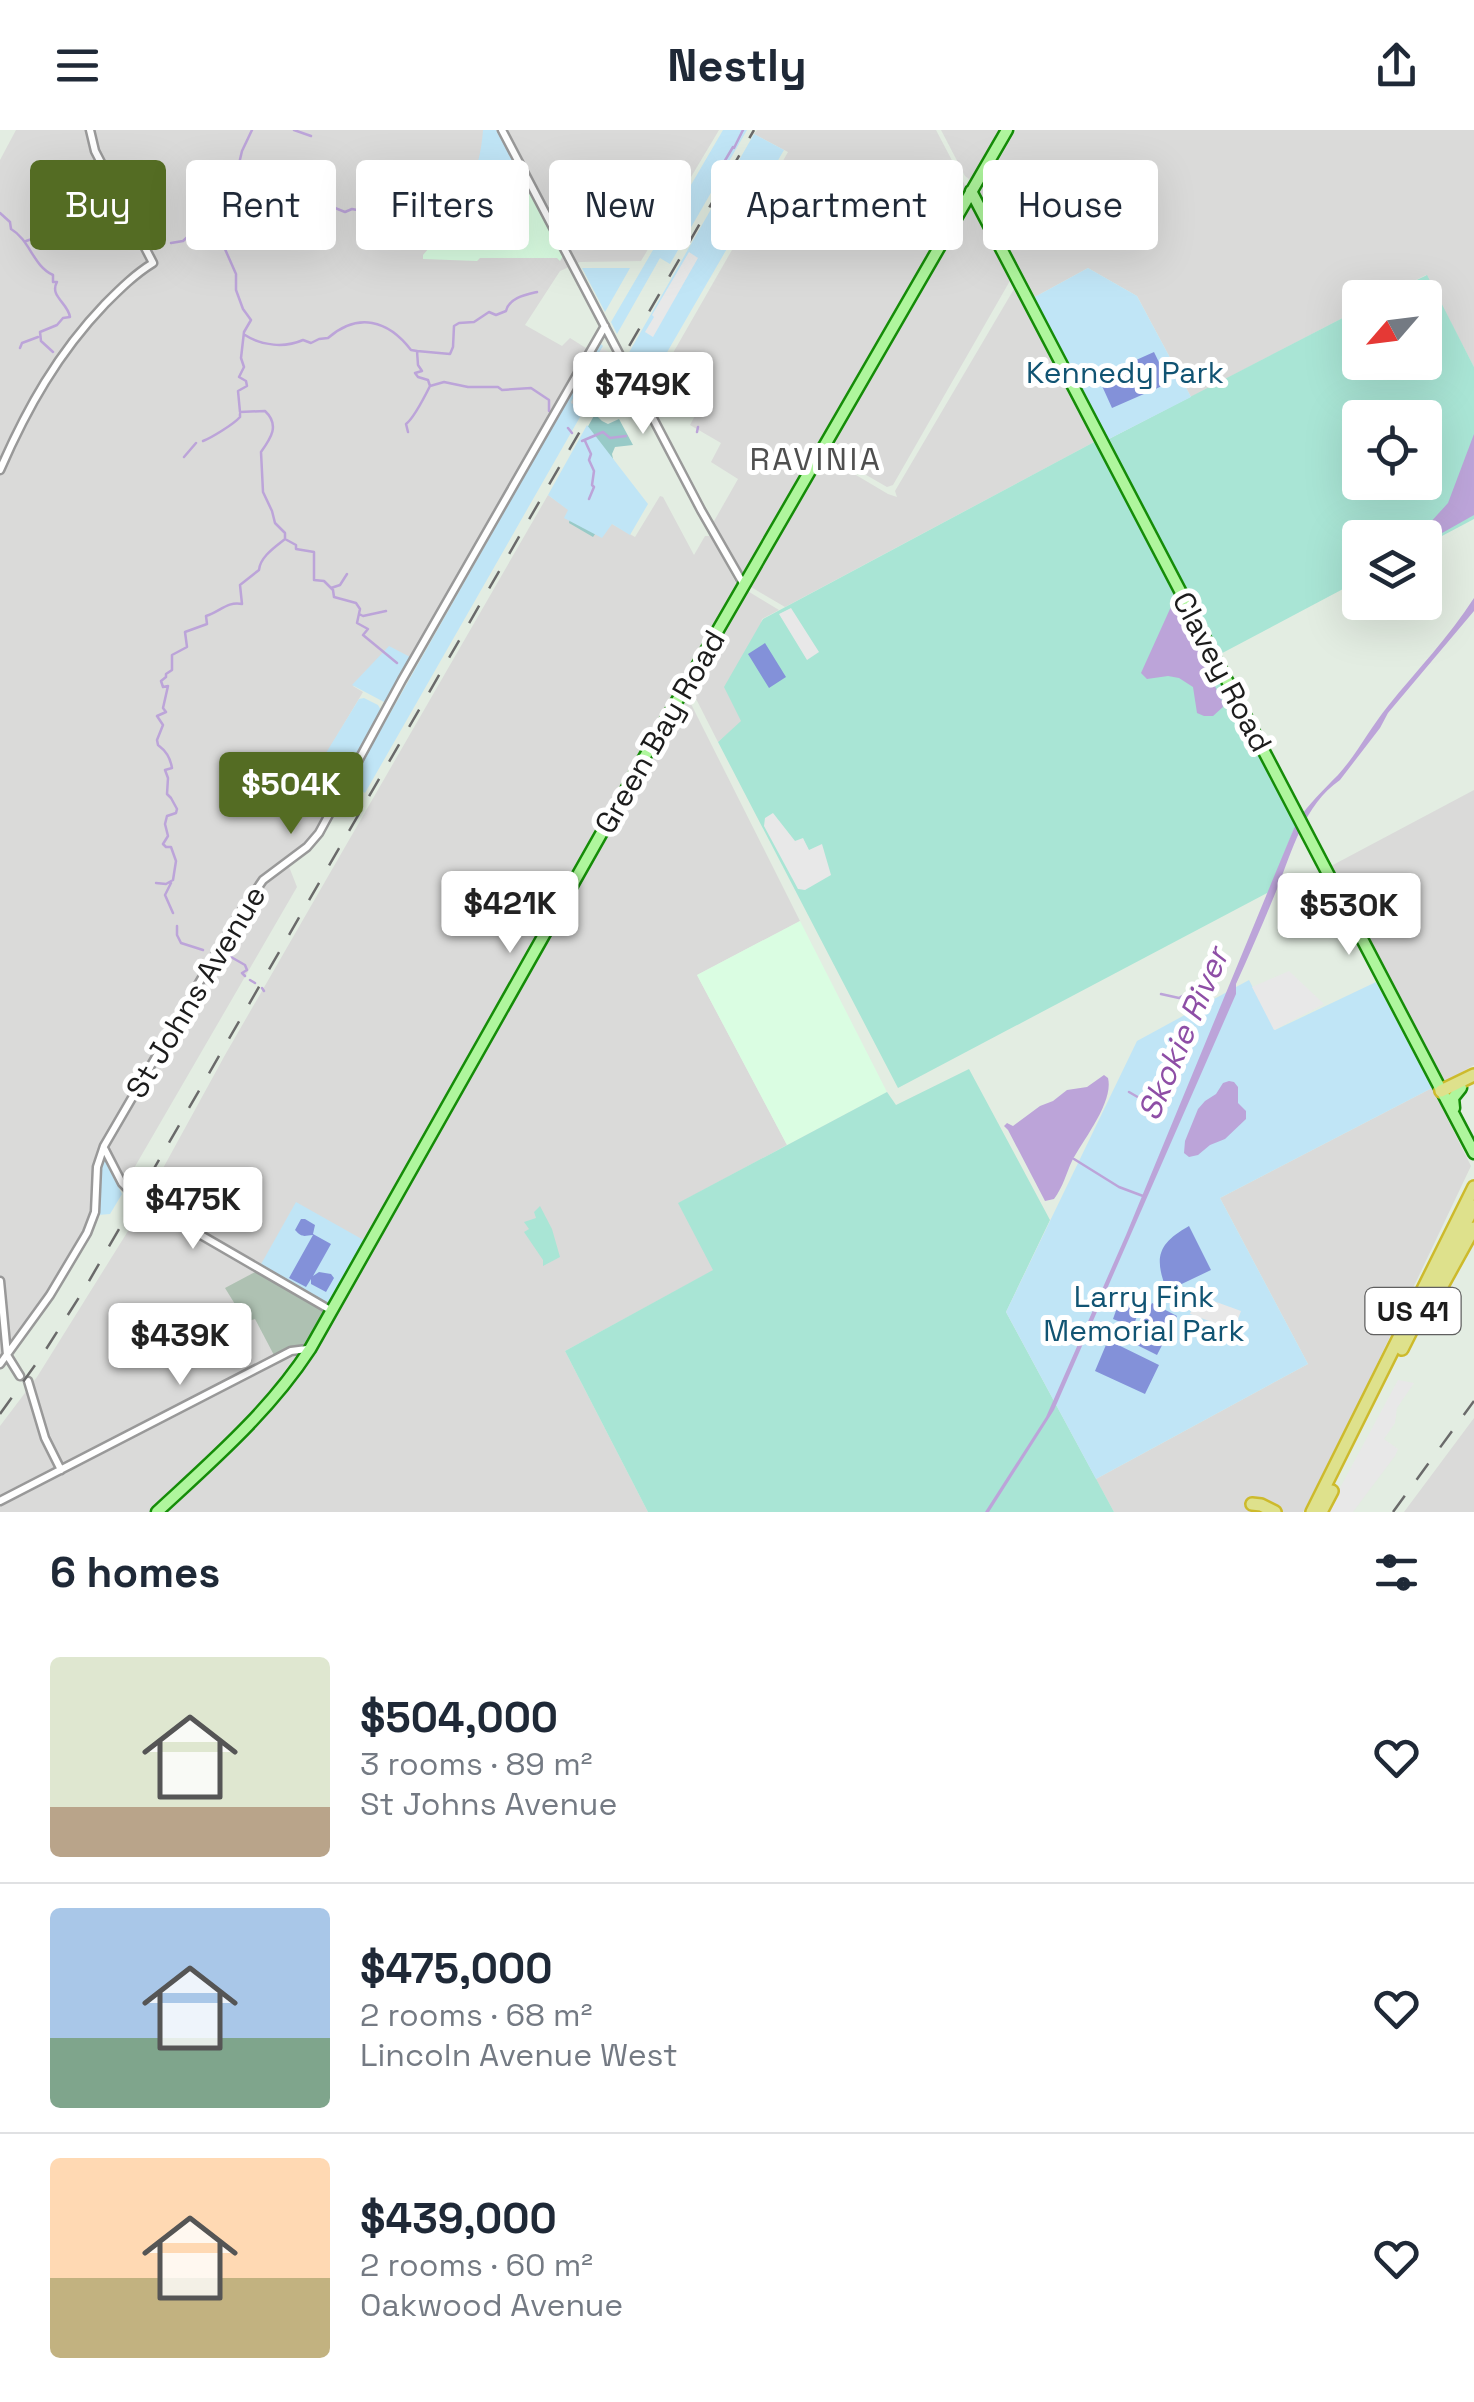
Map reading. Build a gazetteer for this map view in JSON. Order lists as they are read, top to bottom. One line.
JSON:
{"streets":{"highway":["US 41"],"main road":["Clavey Road","Green Bay Road"],"street":["St Johns Avenue"]},"crossings":[["Clavey Road","Green Bay Road"]],"districts":["RAVINIA"],"water":["Skokie River"],"parks":["Kennedy Park","Larry Fink Memorial Park"],"north":"bottom left","page":{"header":"Nestly","chip":["Buy","Rent","Filters","New","Apartment","House"],"price":["$749K","$504K","$421K","$530K","$475K","$439K"],"heading":"6 homes","list":[{"name":"$504,000","note":"3 rooms · 89 m² · St Johns Avenue"},{"name":"$475,000","note":"2 rooms · 68 m² · Lincoln Avenue West"},{"name":"$439,000","note":"2 rooms · 60 m² · Oakwood Avenue"}]}}
